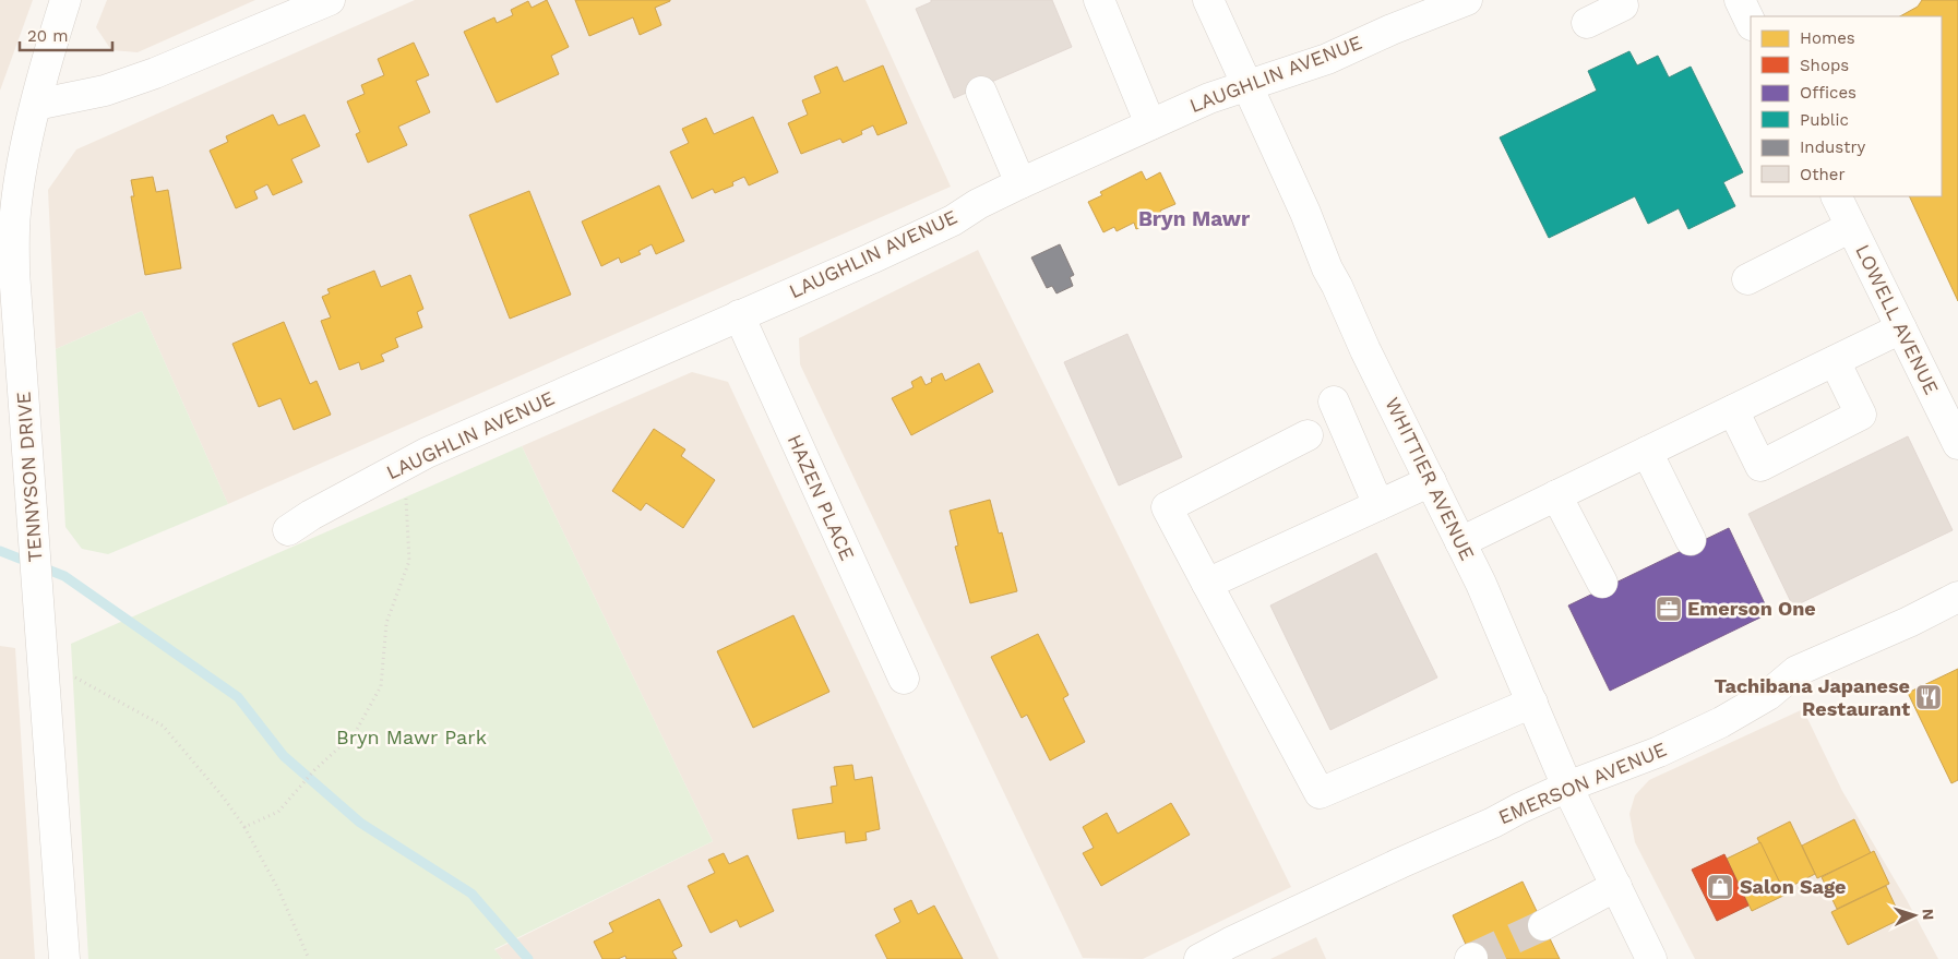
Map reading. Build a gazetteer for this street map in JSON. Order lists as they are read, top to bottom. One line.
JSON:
{"streets":{"street":["LAUGHLIN AVENUE","LOWELL AVENUE","TENNYSON DRIVE","WHITTIER AVENUE","HAZEN PLACE","EMERSON AVENUE"]},"crossings":[["LAUGHLIN AVENUE","WHITTIER AVENUE"],["LAUGHLIN AVENUE","HAZEN PLACE"],["WHITTIER AVENUE","EMERSON AVENUE"]],"districts":["Bryn Mawr"],"parks":["Bryn Mawr Park"],"places":{"office":["Emerson One"],"restaurant":["Tachibana Japanese Restaurant"],"shop":["Salon Sage"]},"legend":["Homes","Shops","Offices","Public","Industry","Other"],"scale_bar":"20 m","north":"right"}
